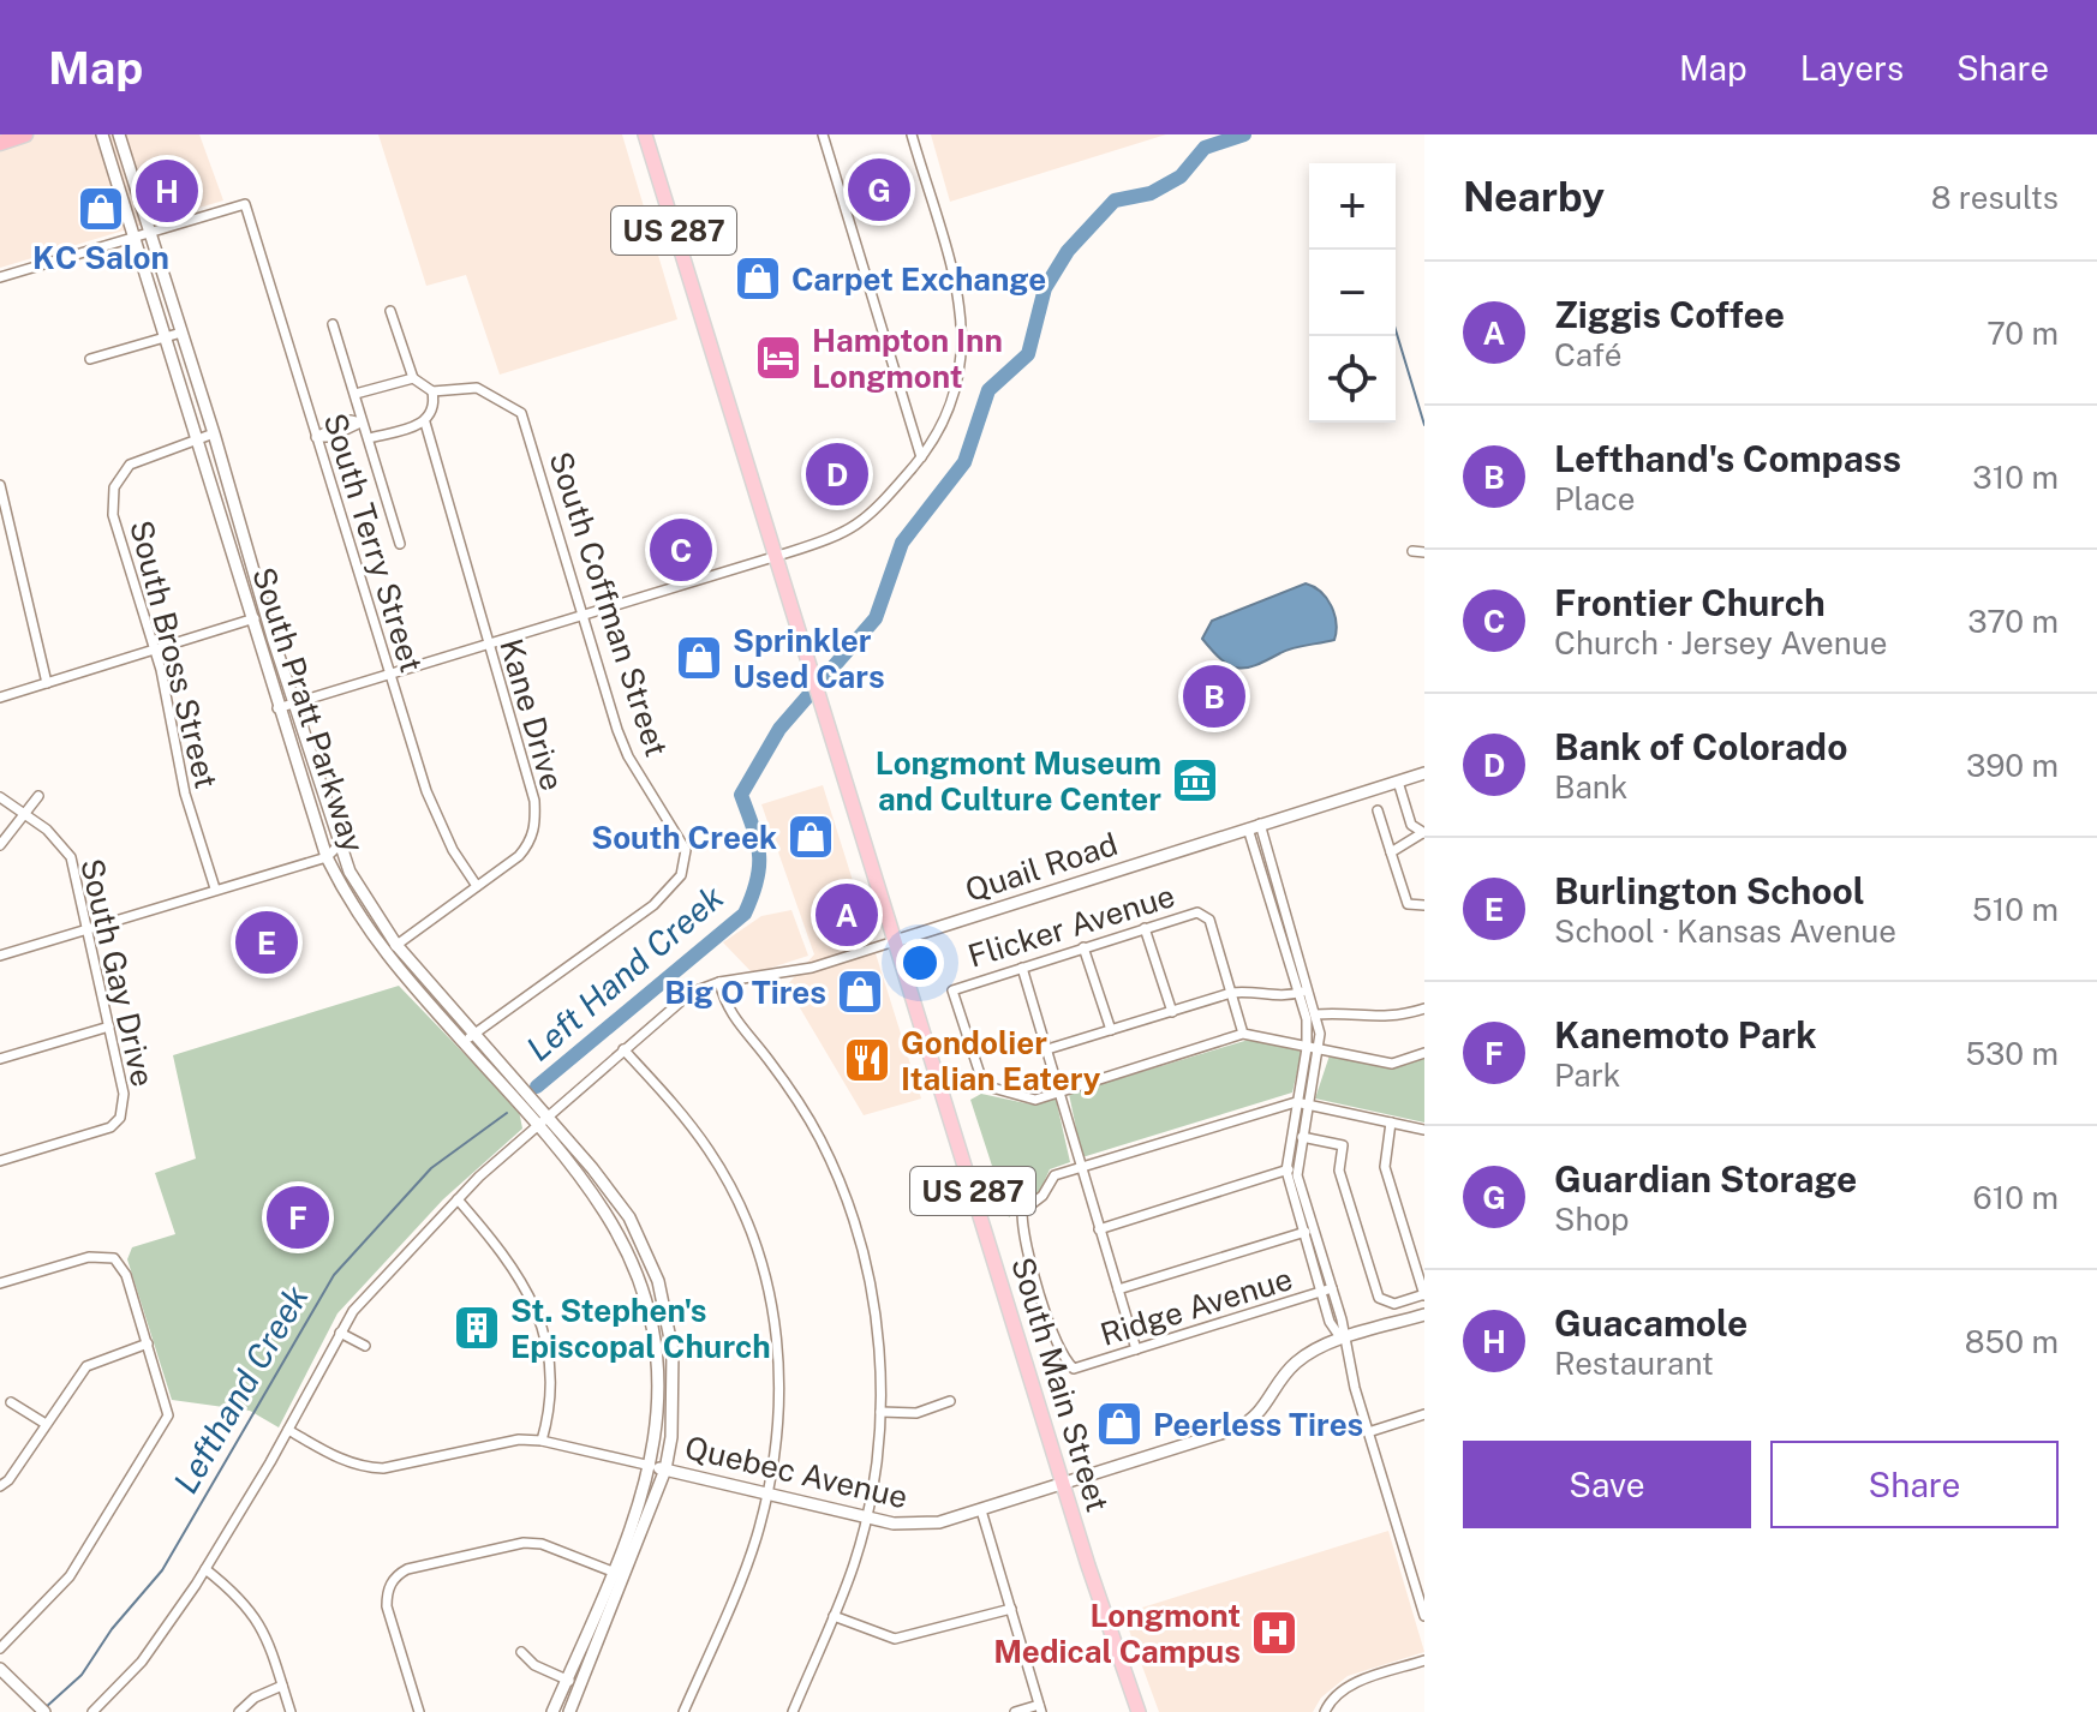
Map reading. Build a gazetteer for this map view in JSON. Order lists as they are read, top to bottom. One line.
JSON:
{"streets":{"main road":["US 287","South Main Street"],"street":["South Terry Street","South Coffman Street","South Bross Street","South Pratt Parkway","Kane Drive","Quail Road","Flicker Avenue","South Gay Drive","Ridge Avenue","Quebec Avenue"]},"crossings":[["South Terry Street","South Pratt Parkway"],["South Terry Street","Kane Drive"],["South Coffman Street","South Pratt Parkway"],["South Coffman Street","Kane Drive"],["South Bross Street","South Pratt Parkway"],["South Pratt Parkway","Kane Drive"],["South Pratt Parkway","Quebec Avenue"],["Quail Road","South Main Street"],["South Main Street","Quebec Avenue"]],"water":["Left Hand Creek","Lefthand Creek"],"places":{"shop":["KC Salon","Carpet Exchange","Sprinkler Used Cars","South Creek","Big O Tires","Peerless Tires"],"hotel":["Hampton Inn Longmont"],"museum":["Longmont Museum and Culture Center"],"restaurant":["Gondolier Italian Eatery"],"building":["St. Stephen's Episcopal Church"],"hospital":["Longmont Medical Campus"]},"page":{"header":"Map","nav":["Map","Layers","Share"],"heading":["Nearby","8 results"],"pins":["G","H","D","C","B","A","E","F"],"map_buttons":["+","−"],"list":[{"mark":"A","name":"Ziggis Coffee","note":"Café","value":"70 m"},{"mark":"B","name":"Lefthand's Compass","note":"Place","value":"310 m"},{"mark":"C","name":"Frontier Church","note":"Church · Jersey Avenue","value":"370 m"},{"mark":"D","name":"Bank of Colorado","note":"Bank","value":"390 m"},{"mark":"E","name":"Burlington School","note":"School · Kansas Avenue","value":"510 m"},{"mark":"F","name":"Kanemoto Park","note":"Park","value":"530 m"},{"mark":"G","name":"Guardian Storage","note":"Shop","value":"610 m"},{"mark":"H","name":"Guacamole","note":"Restaurant","value":"850 m"}],"buttons":["Save","Share"]}}
